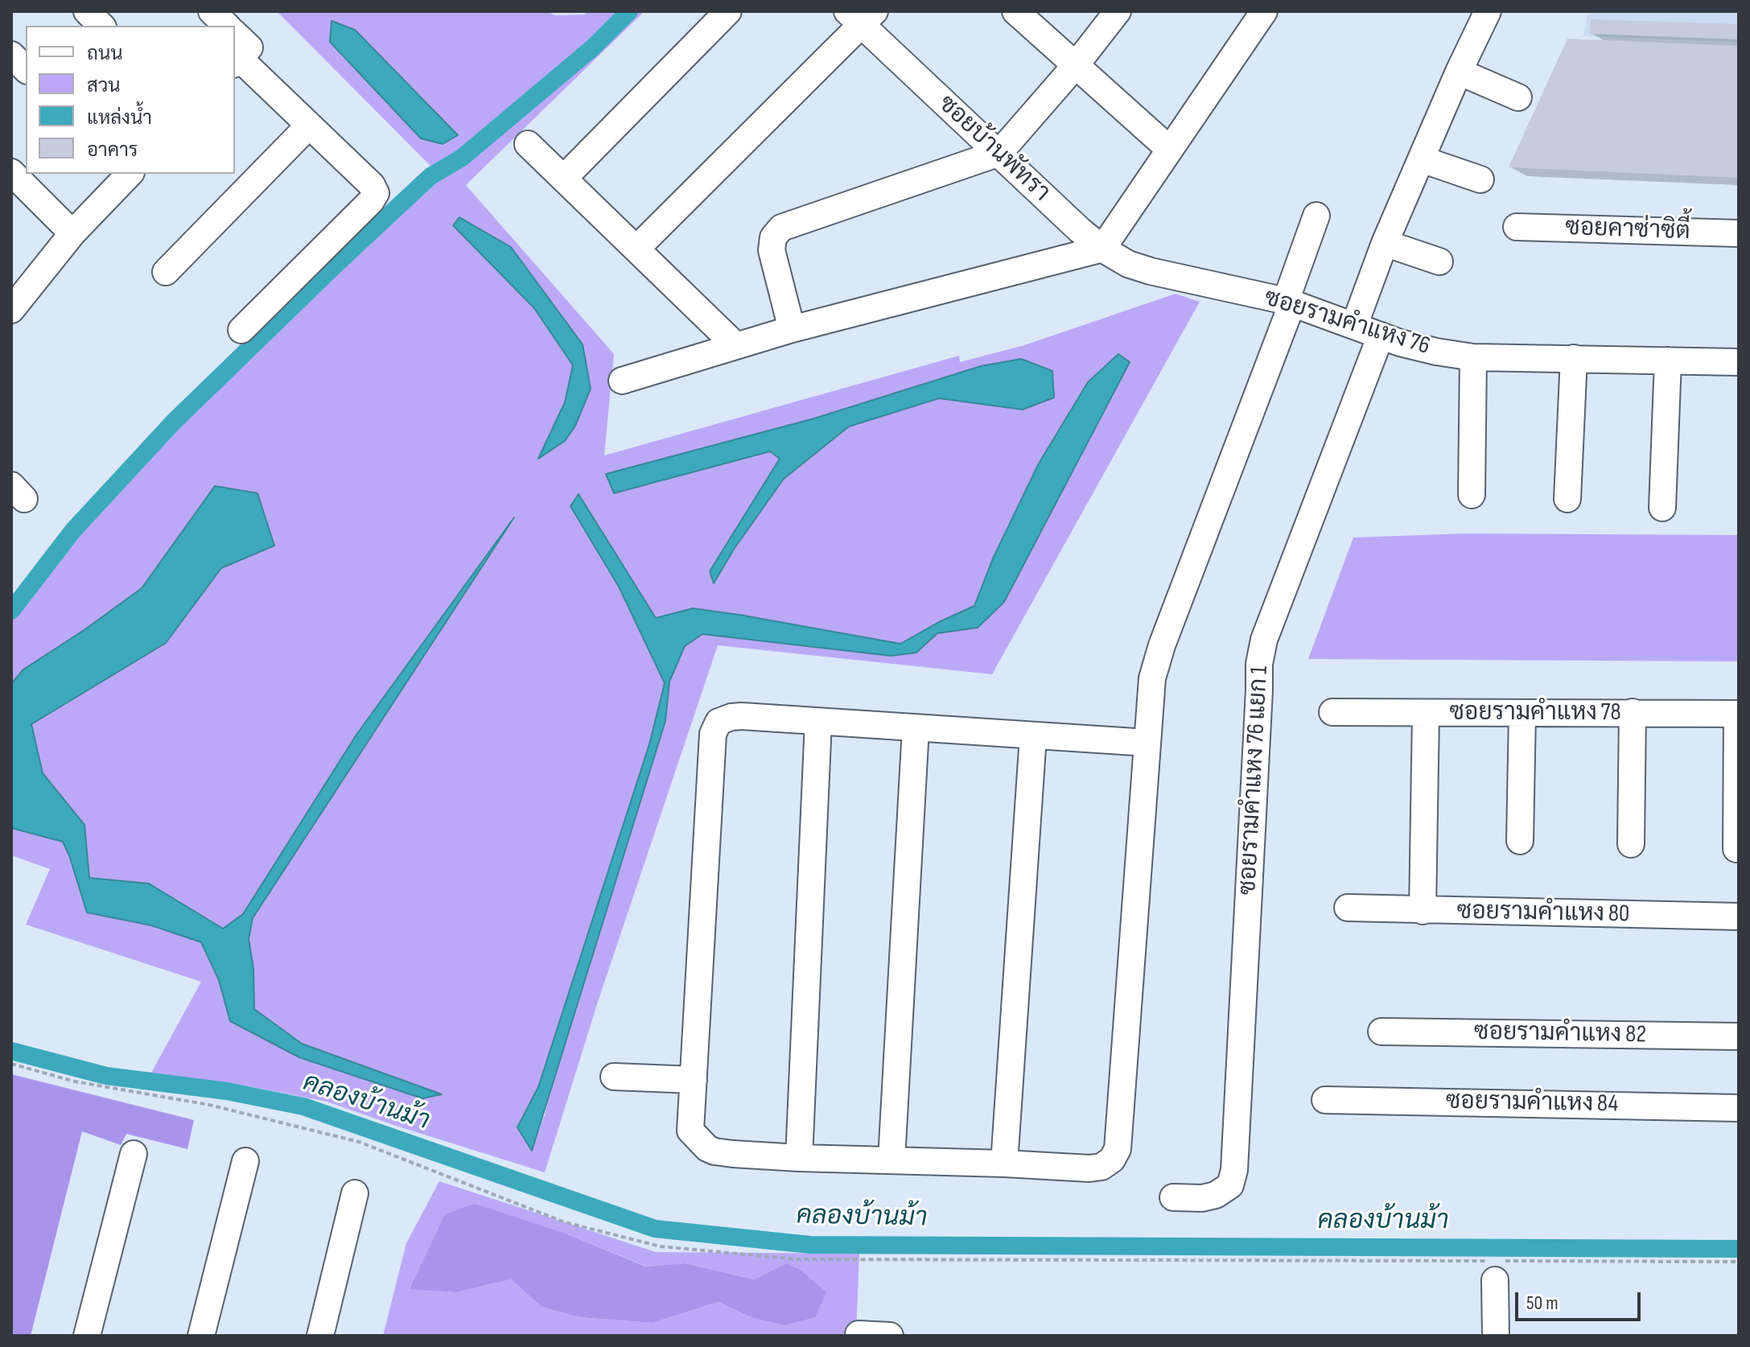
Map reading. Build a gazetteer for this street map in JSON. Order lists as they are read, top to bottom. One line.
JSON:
{"streets":{"street":["ซอยบ้านพัทรา","ซอยคาซ่าซิตี้","ซอยรามคำแหง 76","ซอยรามคำแหง 78","ซอยรามคำแหง 76 แยก 1","ซอยรามคำแหง 80","ซอยรามคำแหง 82","ซอยรามคำแหง 84"]},"crossings":[["ซอยบ้านพัทรา","ซอยรามคำแหง 76"],["ซอยรามคำแหง 76","ซอยรามคำแหง 76 แยก 1"]],"water":["คลองบ้านม้า"],"legend":["ถนน","สวน","แหล่งน้ำ","อาคาร"],"scale_bar":"50 m"}
